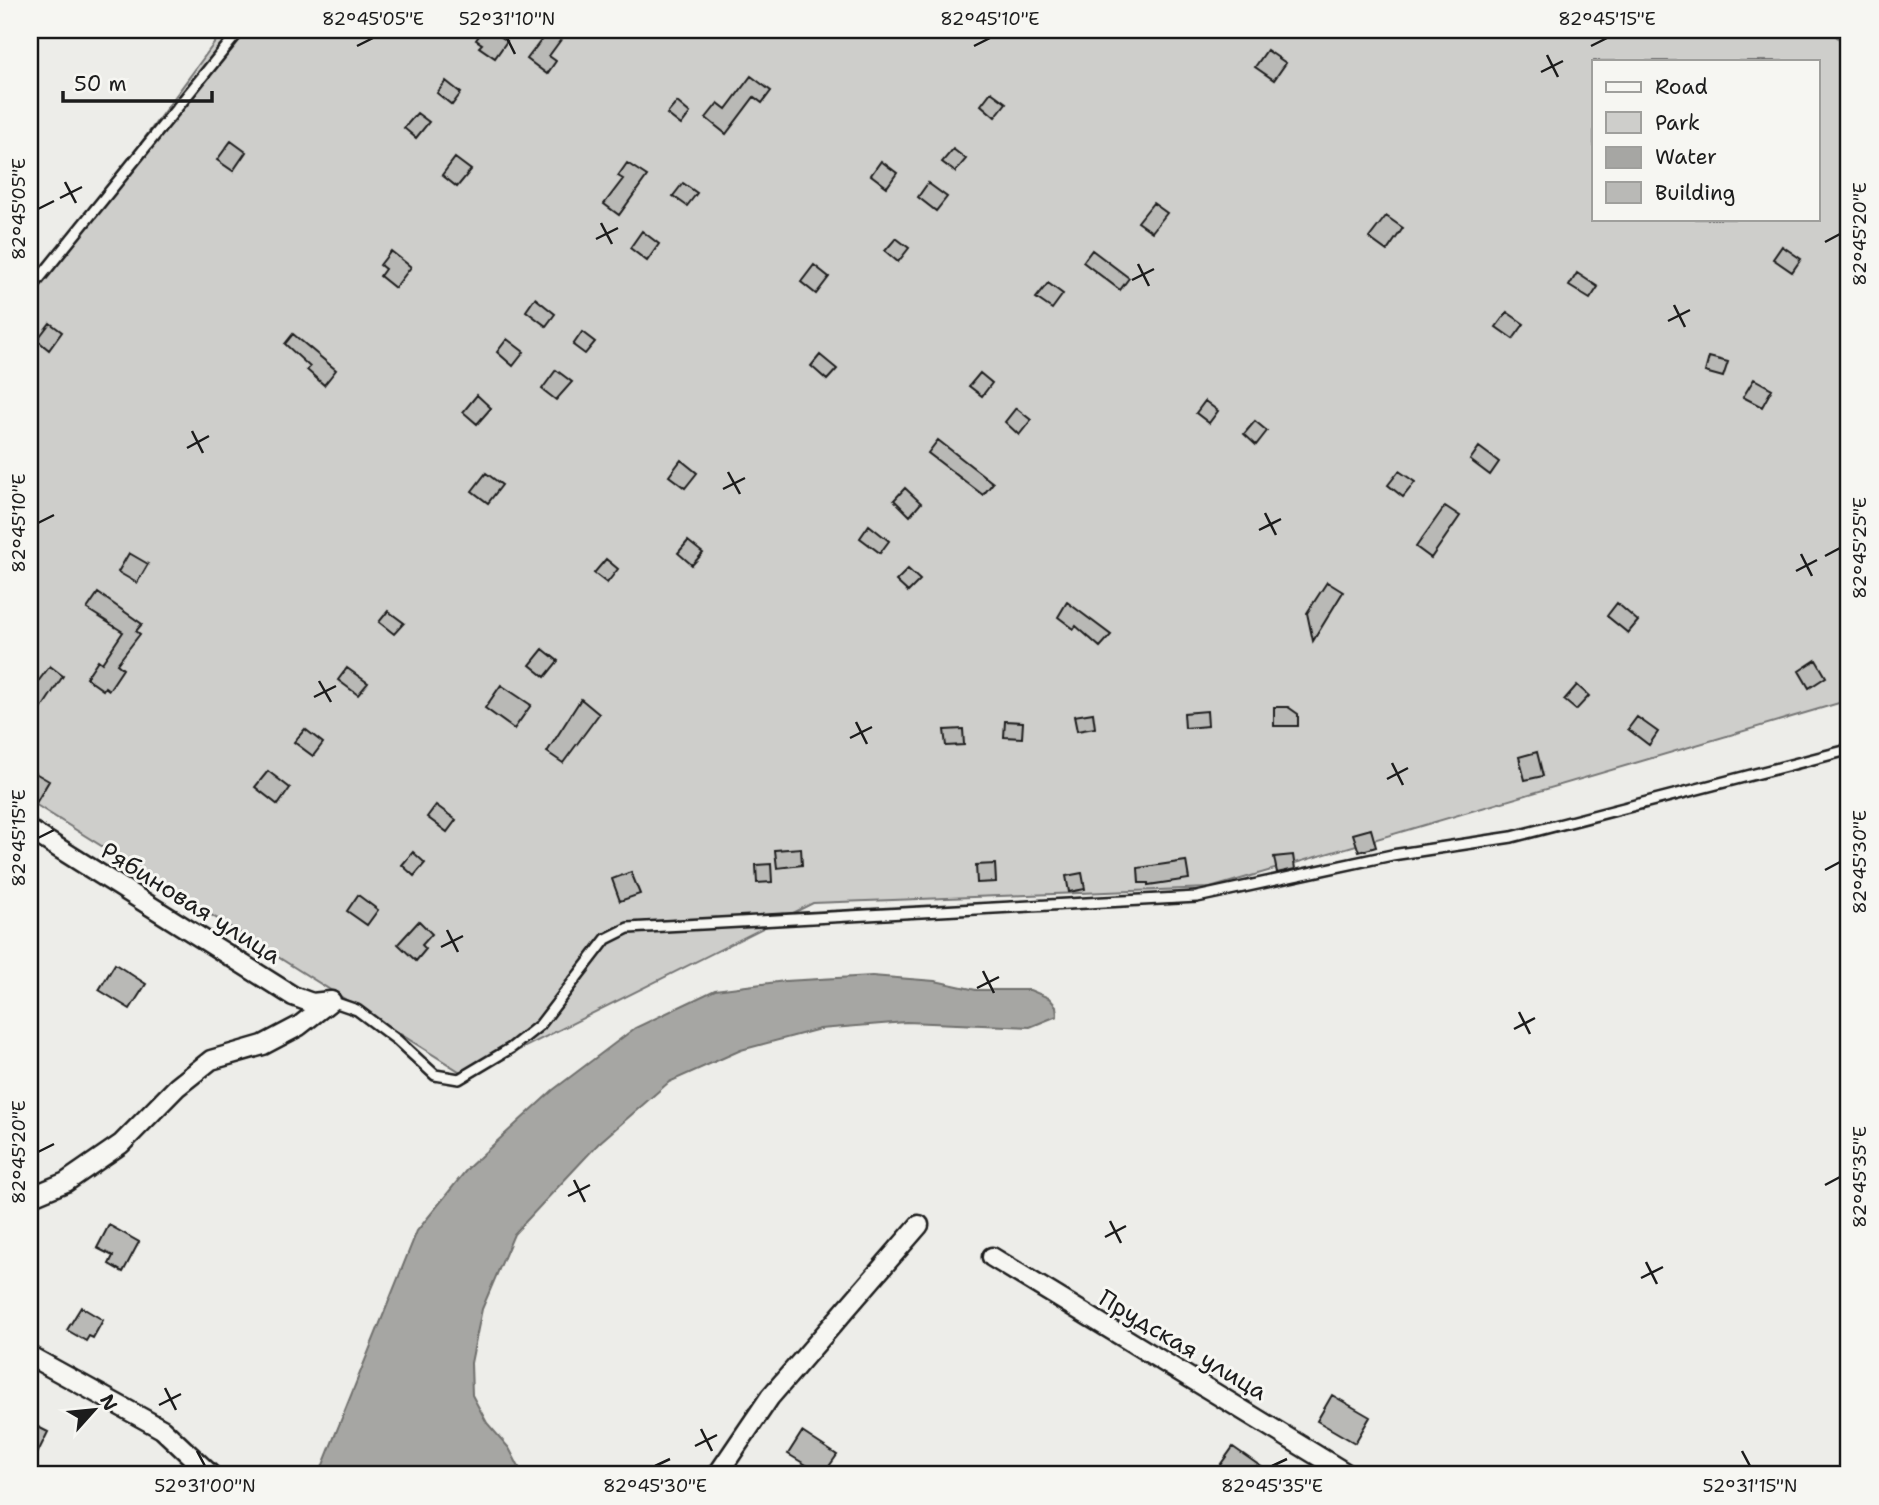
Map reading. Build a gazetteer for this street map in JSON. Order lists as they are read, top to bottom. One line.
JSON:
{"streets":{"street":["Рябиновая улица","Прудская улица"]},"legend":["Road","Park","Water","Building"],"scale_bar":"50 m","north":"top right","coordinates":["82°45'05\"E","52°31'10\"N","82°45'10\"E","82°45'15\"E","82°45'20\"E","82°45'25\"E","82°45'30\"E","82°45'35\"E","52°31'00\"N","52°31'15\"N"]}
